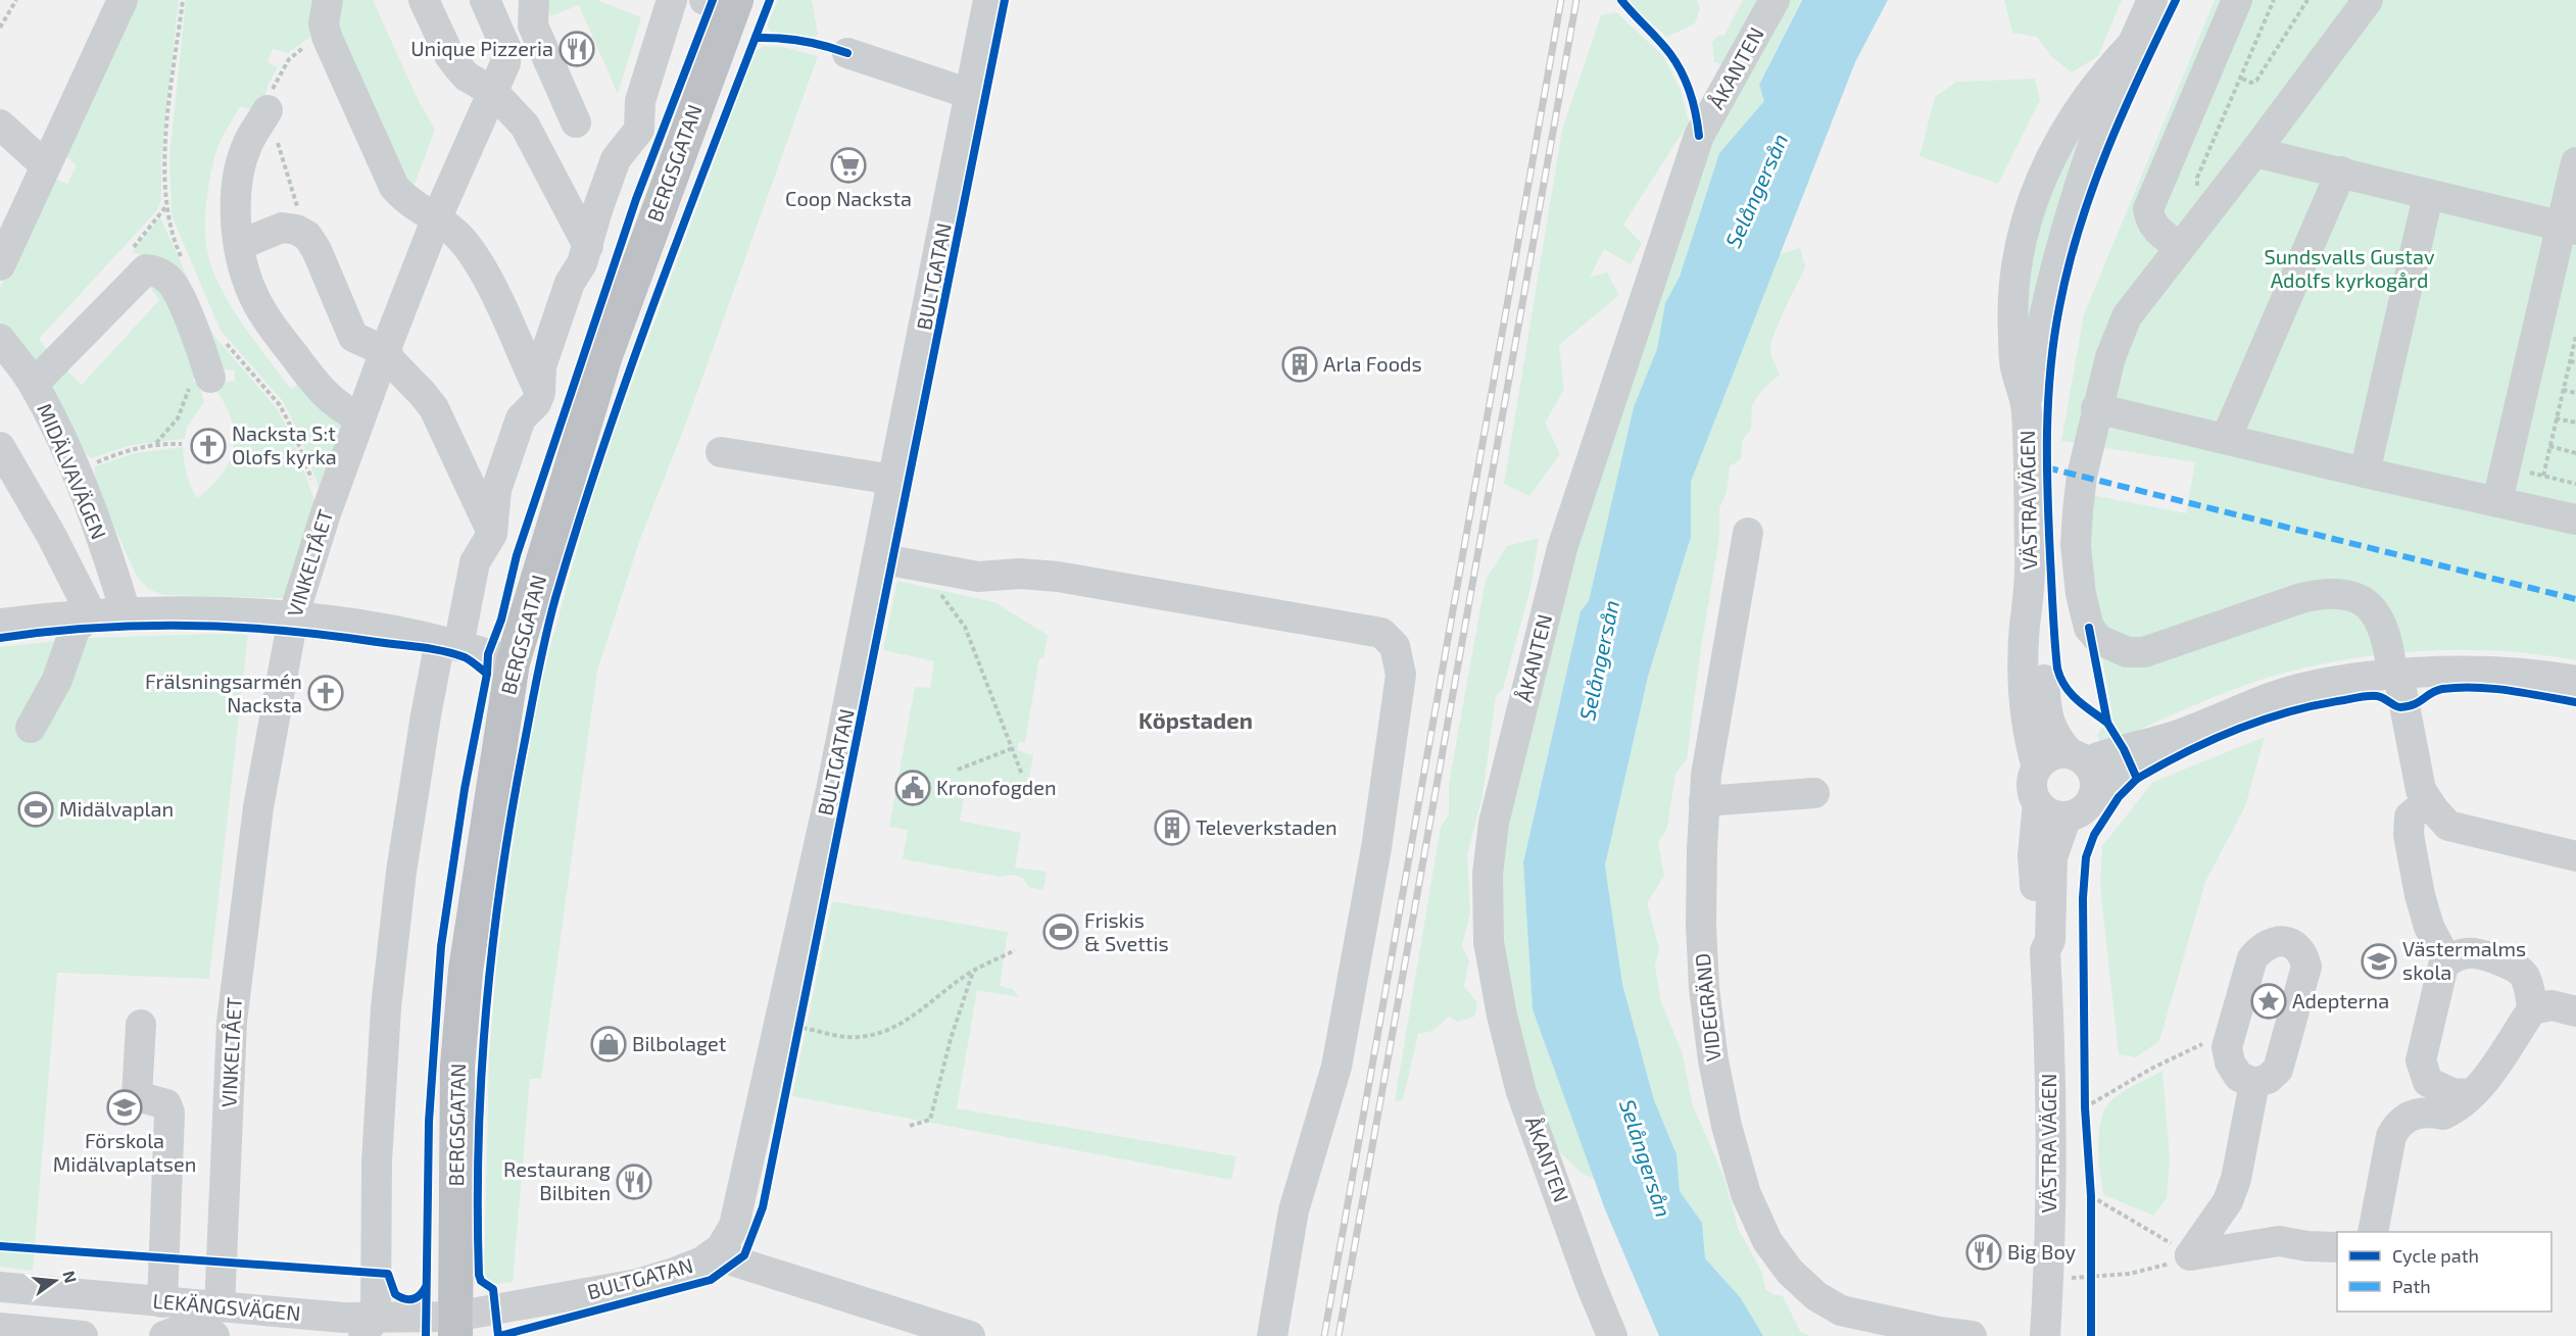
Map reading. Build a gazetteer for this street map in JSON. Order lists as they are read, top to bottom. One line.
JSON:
{"streets":{"highway":["BERGSGATAN"],"street":["ÅKANTEN","BULTGATAN","MIDÄLVAVÄGEN","VÄSTRA VÄGEN","VINKELTÅET","VIDEGRÄND","LEKÄNGSVÄGEN"]},"crossings":[["BERGSGATAN","BULTGATAN"],["BERGSGATAN","LEKÄNGSVÄGEN"],["BULTGATAN","LEKÄNGSVÄGEN"],["VINKELTÅET","LEKÄNGSVÄGEN"]],"districts":["Köpstaden"],"water":["Selångersån"],"parks":["Sundsvalls Gustav Adolfs kyrkogård"],"places":{"restaurant":["Unique Pizzeria","Restaurang Bilbiten","Big Boy"],"supermarket":["Coop Nacksta"],"building":["Arla Foods","Televerkstaden"],"church":["Nacksta S:t Olofs kyrka","Frälsningsarmén Nacksta"],"public building":["Kronofogden"],"sports":["Midälvaplan","Friskis & Svettis"],"school or university":["Västermalms skola","Förskola Midälvaplatsen"],"place":["Adepterna"],"shop":["Bilbolaget"]},"legend":["Cycle path","Path"],"north":"right"}
